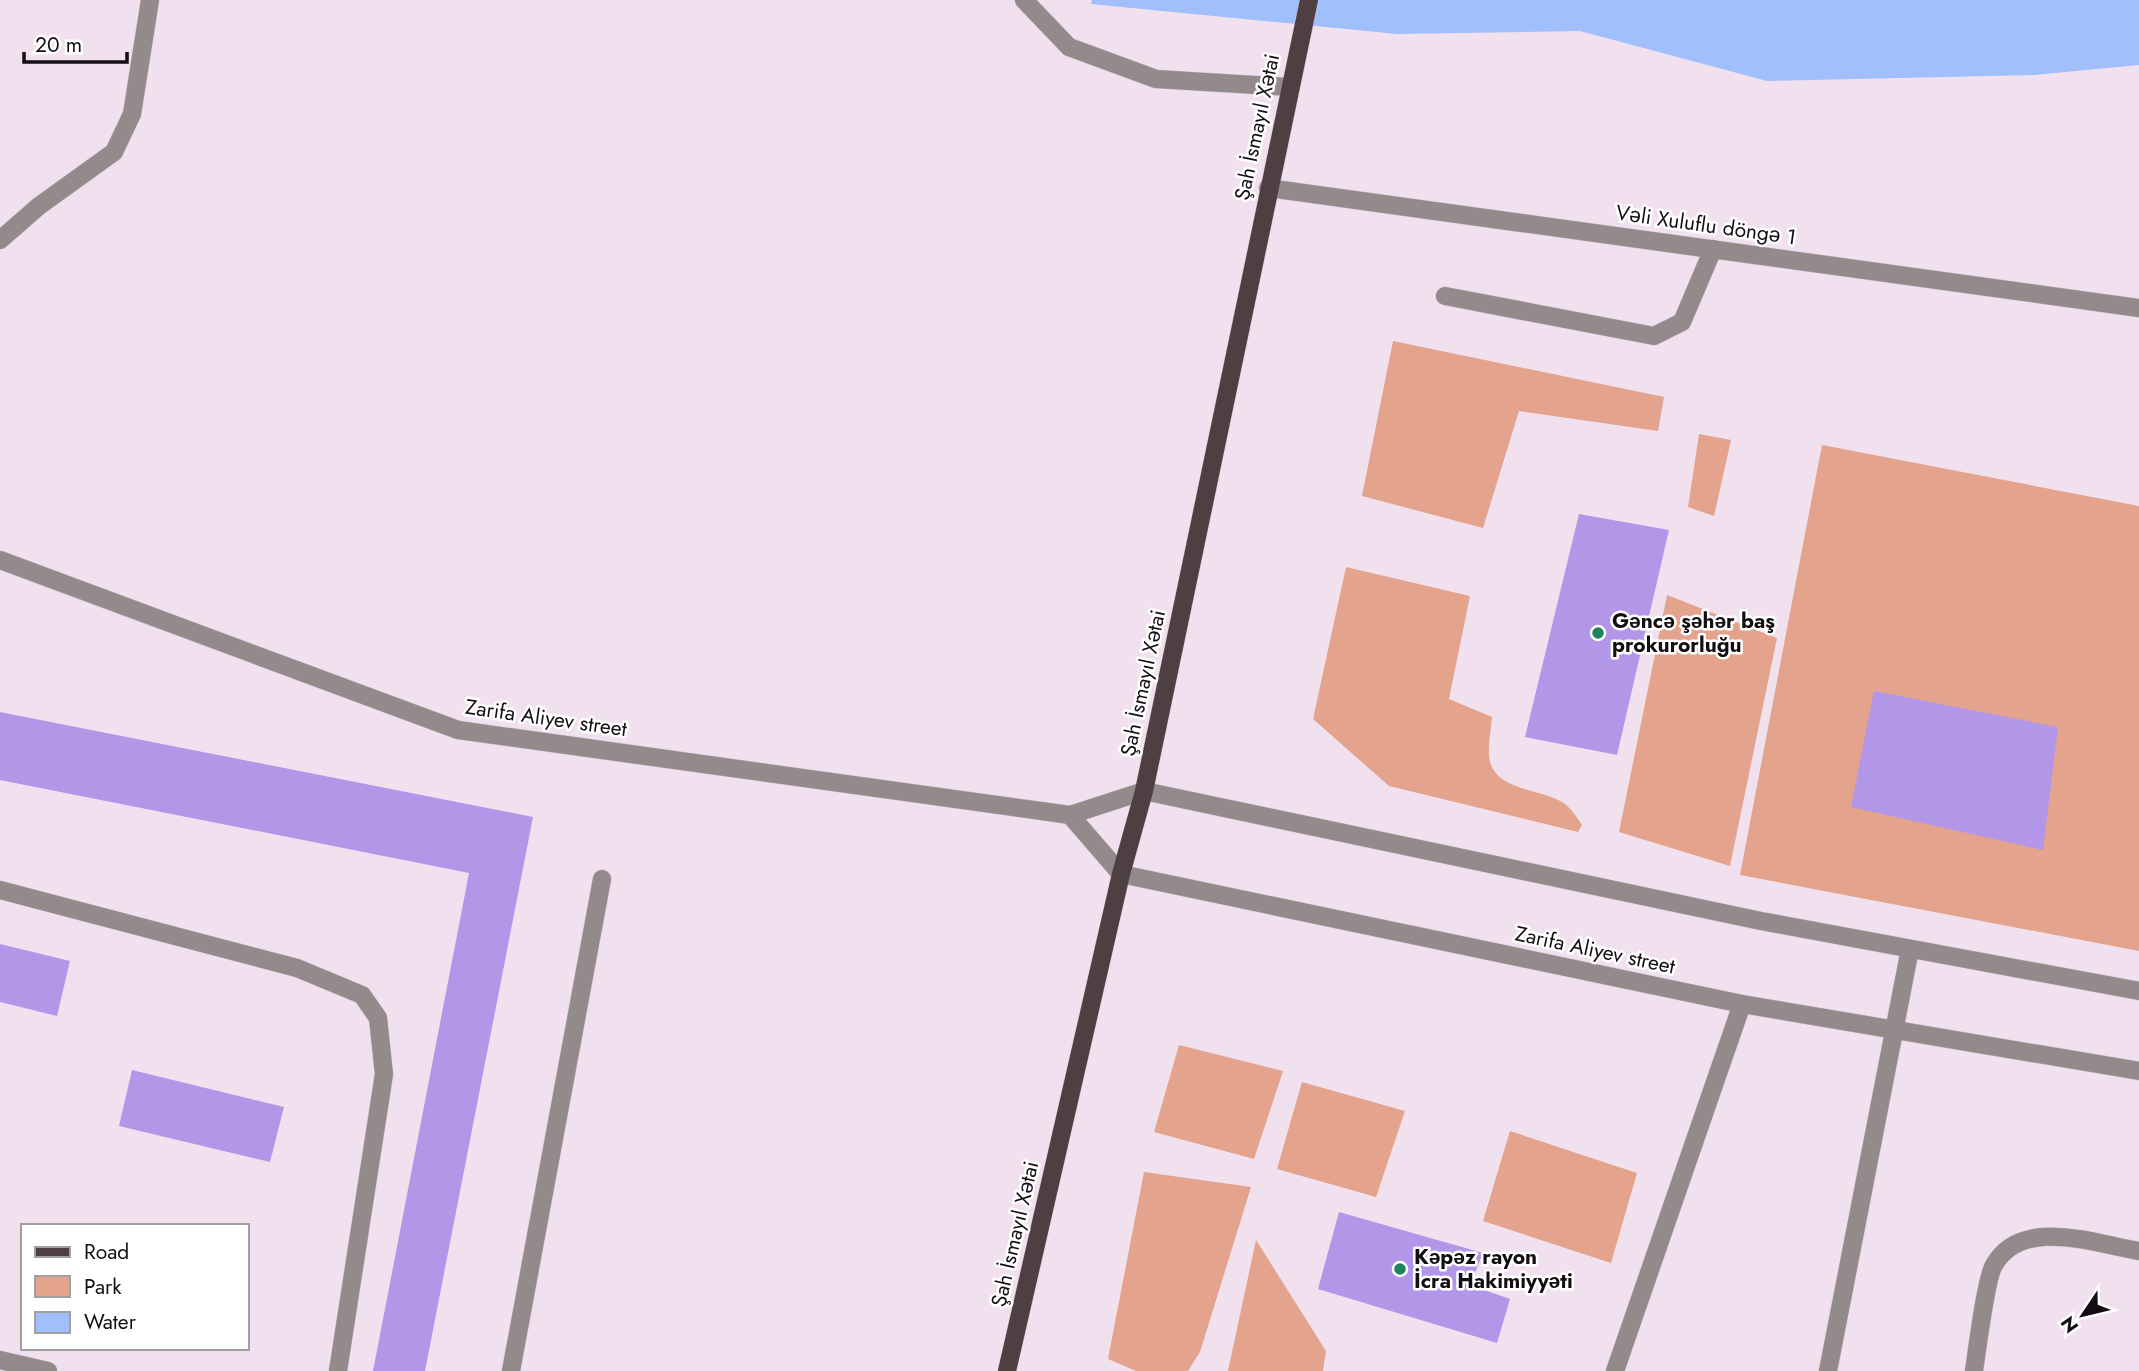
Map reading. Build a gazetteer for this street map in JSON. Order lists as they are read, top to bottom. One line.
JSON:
{"streets":{"main road":["Şah İsmayıl Xətai"],"street":["Vəli Xuluflu döngə 1","Zarifa Aliyev street"]},"crossings":[["Şah İsmayıl Xətai","Vəli Xuluflu döngə 1"],["Şah İsmayıl Xətai","Zarifa Aliyev street"]],"places":["Gəncə şəhər baş prokurorluğu","Kəpəz rayon İcra Hakimiyyəti"],"legend":["Road","Park","Water"],"scale_bar":"20 m","north":"bottom left"}
